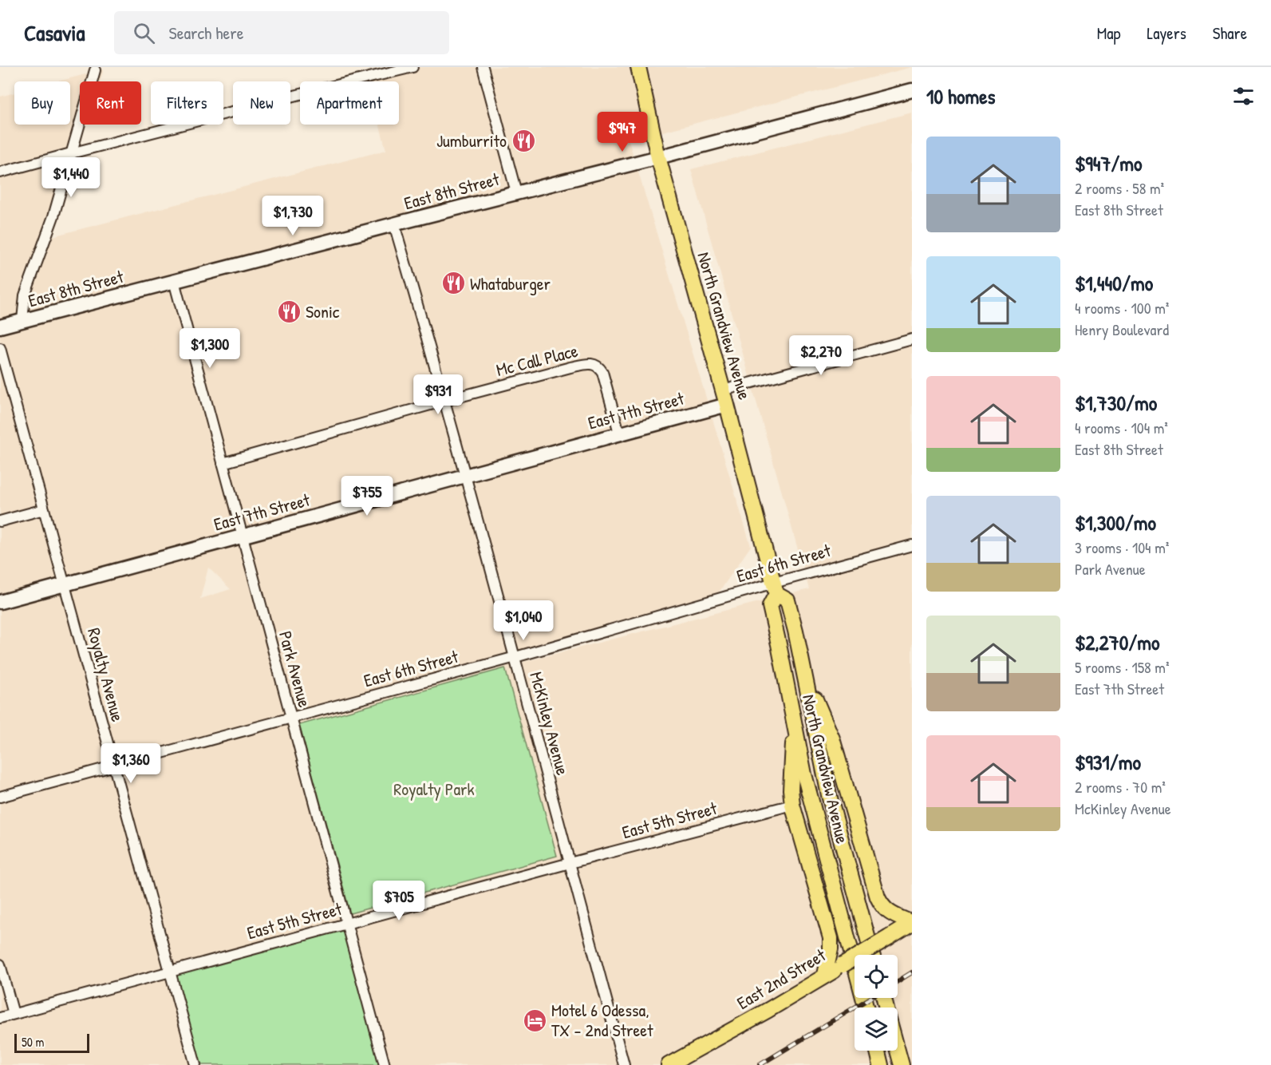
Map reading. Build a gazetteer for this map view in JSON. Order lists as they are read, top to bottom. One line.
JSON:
{"streets":{"main road":["East 8th Street","North Grandview Avenue","East 7th Street","East 2nd Street"],"street":["Mc Call Place","East 6th Street","Park Avenue","Royalty Avenue","McKinley Avenue","East 5th Street"]},"crossings":[["East 8th Street","North Grandview Avenue"],["East 8th Street","Park Avenue"],["East 8th Street","McKinley Avenue"],["North Grandview Avenue","East 7th Street"],["North Grandview Avenue","East 6th Street"],["Mc Call Place","East 7th Street"],["Mc Call Place","Park Avenue"],["Mc Call Place","McKinley Avenue"],["East 7th Street","Park Avenue"],["East 7th Street","Royalty Avenue"],["East 7th Street","McKinley Avenue"],["East 6th Street","Park Avenue"],["East 6th Street","Royalty Avenue"],["East 6th Street","McKinley Avenue"],["Park Avenue","East 5th Street"],["Royalty Avenue","East 5th Street"],["McKinley Avenue","East 5th Street"]],"parks":["Royalty Park"],"places":{"restaurant":["Jumburrito","Whataburger","Sonic"],"hotel":["Motel 6 Odessa, TX - 2nd Street"]},"scale_bar":"50 m","page":{"header":"Casavia","search":"Search here","nav":["Map","Layers","Share"],"heading":"10 homes","chip":["Buy","Rent","Filters","New","Apartment"],"price":["$947","$1,440","$1,730","$1,300","$2,270","$931","$755","$1,040","$1,360","$705"],"list":[{"name":"$947/mo","note":"2 rooms · 58 m² · East 8th Street"},{"name":"$1,440/mo","note":"4 rooms · 100 m² · Henry Boulevard"},{"name":"$1,730/mo","note":"4 rooms · 104 m² · East 8th Street"},{"name":"$1,300/mo","note":"3 rooms · 104 m² · Park Avenue"},{"name":"$2,270/mo","note":"5 rooms · 158 m² · East 7th Street"},{"name":"$931/mo","note":"2 rooms · 70 m² · McKinley Avenue"}],"scale":"50 m"}}
